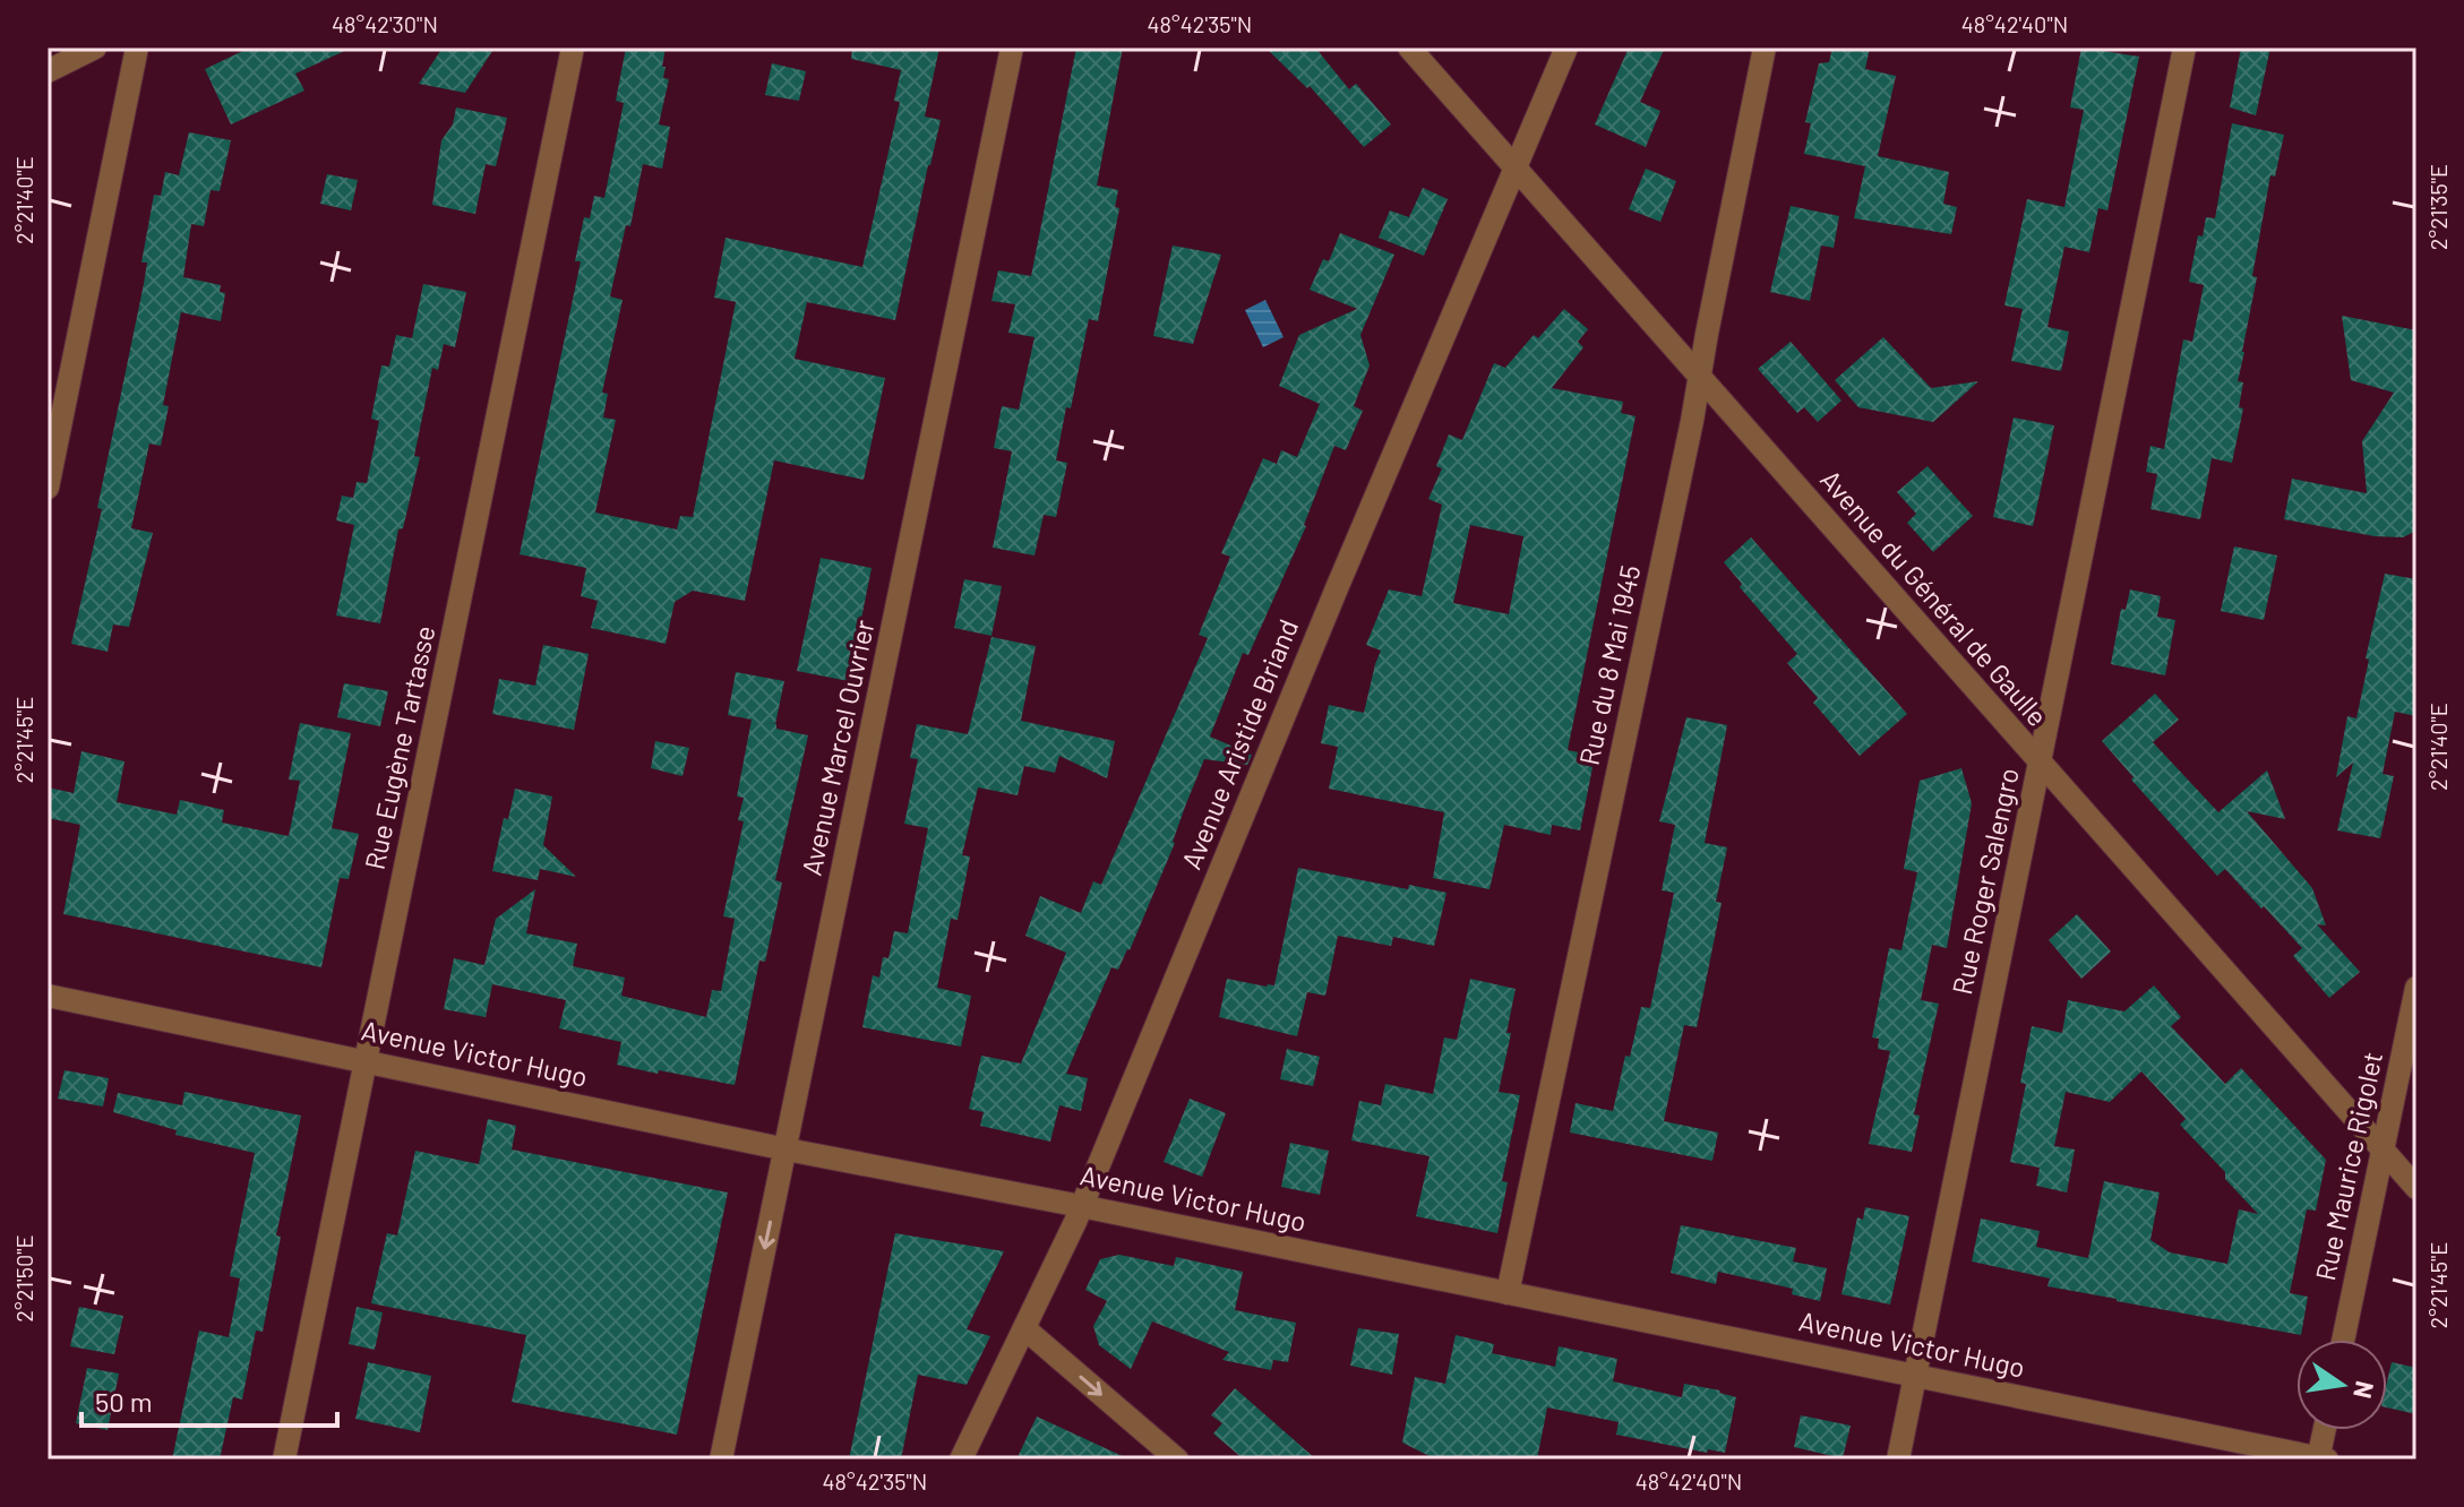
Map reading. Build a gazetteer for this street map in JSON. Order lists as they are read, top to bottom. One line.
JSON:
{"streets":{"street":["Avenue du Général de Gaulle","Rue du 8 Mai 1945","Avenue Aristide Briand","Rue Eugène Tartasse","Avenue Marcel Ouvrier","Rue Roger Salengro","Avenue Victor Hugo","Rue Maurice Rigolet"]},"crossings":[["Avenue du Général de Gaulle","Rue du 8 Mai 1945"],["Avenue du Général de Gaulle","Avenue Aristide Briand"],["Avenue du Général de Gaulle","Rue Roger Salengro"],["Avenue du Général de Gaulle","Rue Maurice Rigolet"],["Rue du 8 Mai 1945","Avenue Victor Hugo"],["Avenue Aristide Briand","Avenue Victor Hugo"],["Rue Eugène Tartasse","Avenue Victor Hugo"],["Avenue Marcel Ouvrier","Avenue Victor Hugo"],["Rue Roger Salengro","Avenue Victor Hugo"]],"scale_bar":"50 m","north":"right","coordinates":["48°42'30\"N","48°42'35\"N","48°42'40\"N","2°21'40\"E","2°21'35\"E","2°21'45\"E","2°21'50\"E"]}
